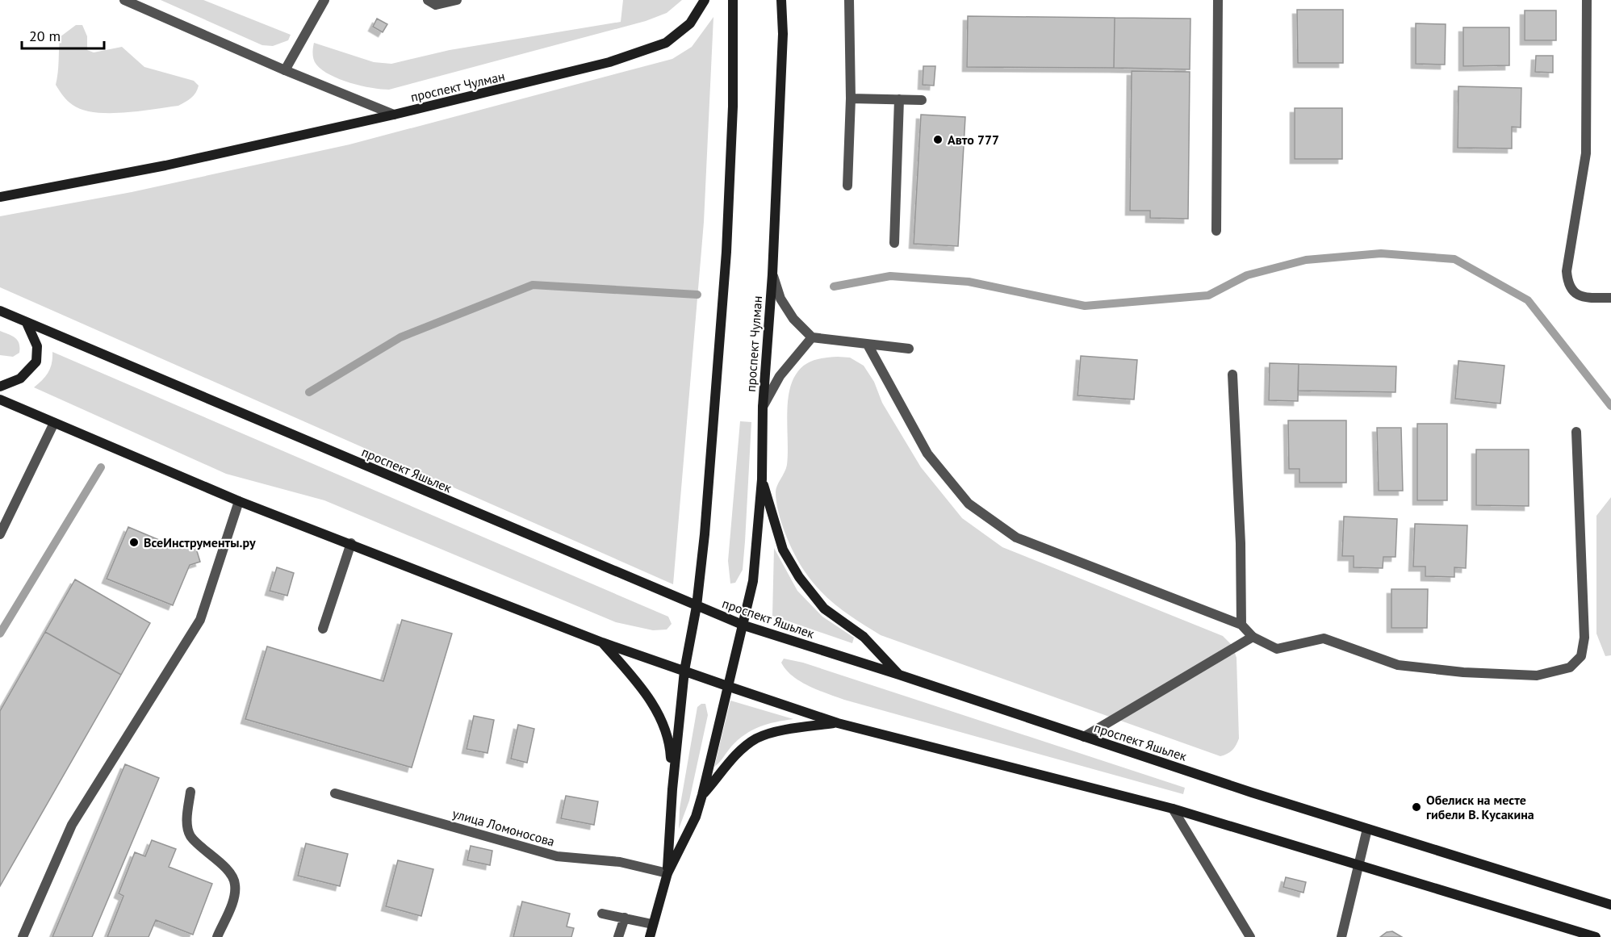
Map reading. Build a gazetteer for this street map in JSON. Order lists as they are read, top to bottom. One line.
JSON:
{"streets":{"main road":["проспект Чулман","проспект Яшьлек"],"street":["улица Ломоносова"]},"crossings":[["проспект Чулман","проспект Яшьлек"],["проспект Чулман","улица Ломоносова"]],"places":["Авто 777","ВсеИнструменты.ру","Обелиск на месте гибели В. Кусакина"],"scale_bar":"20 m"}
